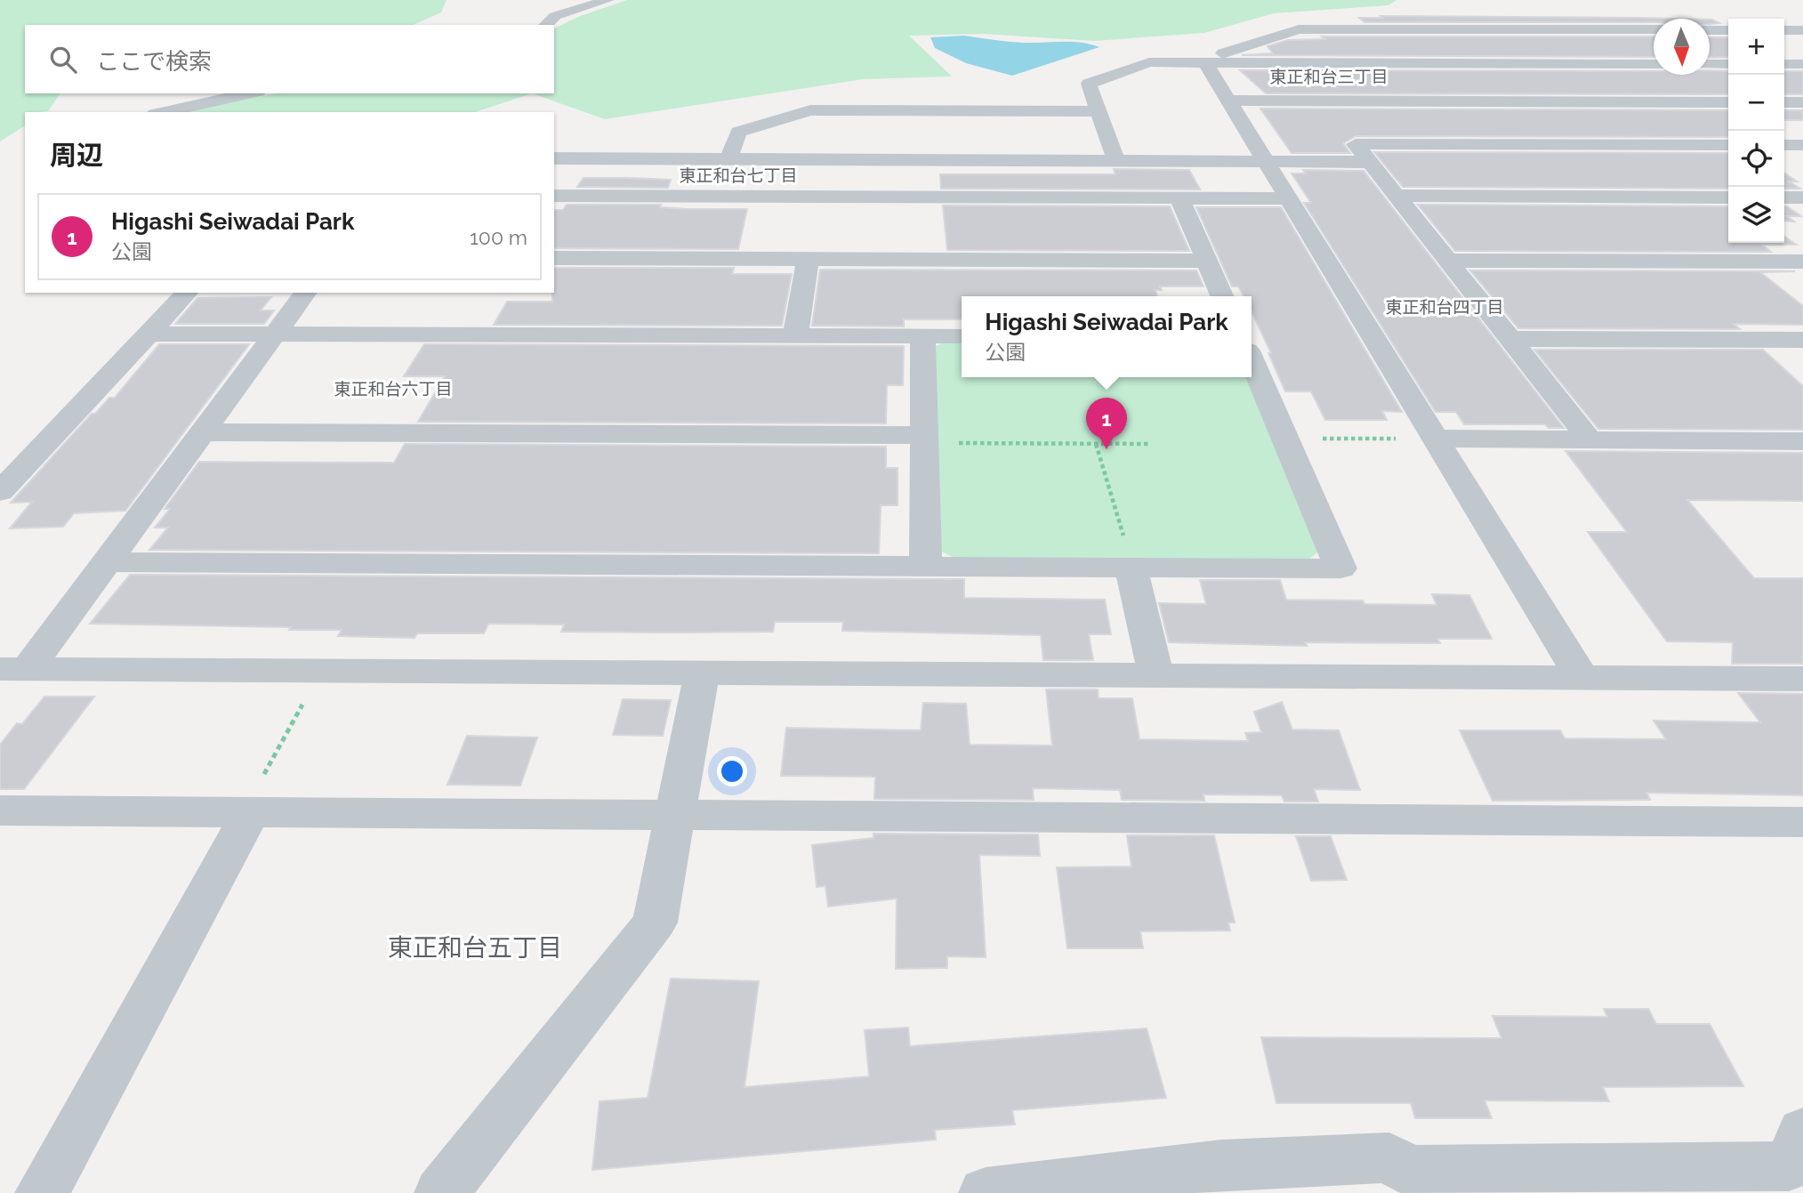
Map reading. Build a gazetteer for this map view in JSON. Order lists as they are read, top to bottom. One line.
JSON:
{"districts":["東正和台三丁目","東正和台七丁目","東正和台四丁目","東正和台六丁目","東正和台五丁目"],"north":"bottom","page":{"map_buttons":["+","−"],"search":"ここで検索","heading":"周辺","list":[{"mark":"1","name":"Higashi Seiwadai Park","note":"公園","value":"100 m"}],"popup":["Higashi Seiwadai Park","公園"],"pins":"1"}}
